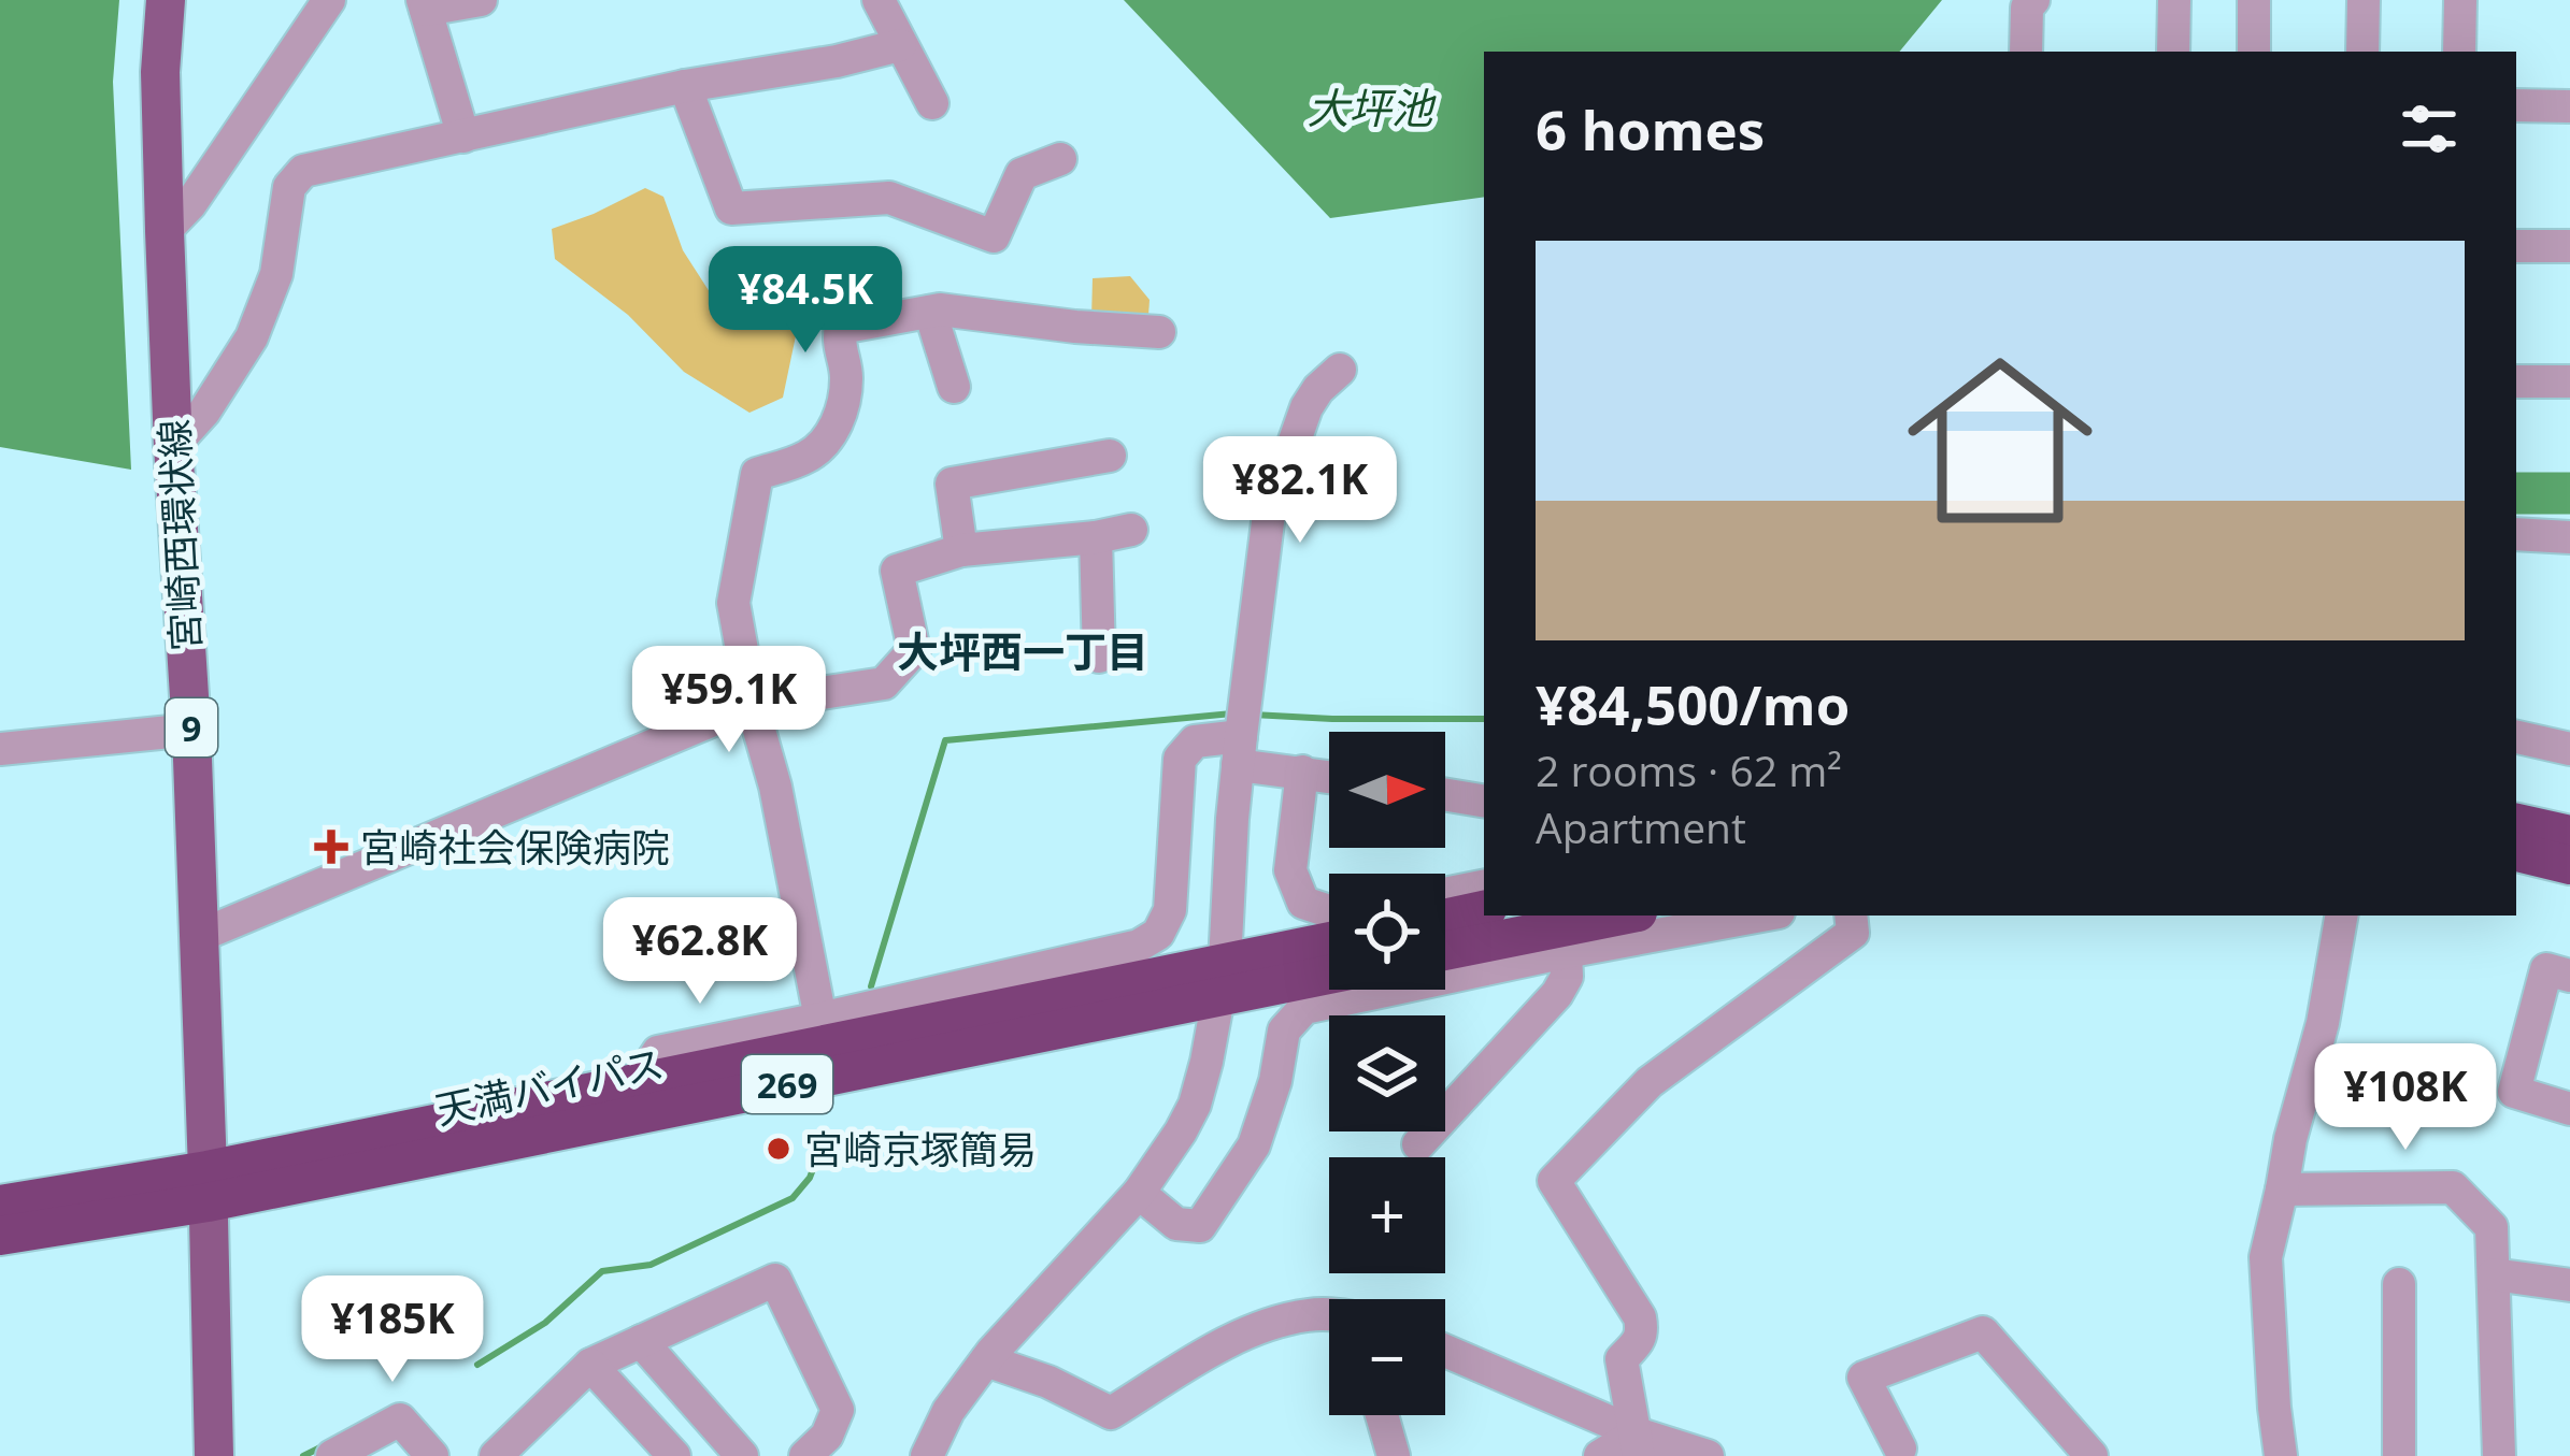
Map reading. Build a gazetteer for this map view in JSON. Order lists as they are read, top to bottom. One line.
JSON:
{"streets":{"highway":["269","天満バイパス"],"main road":["宮崎西環状線","9"]},"crossings":[["宮崎西環状線","269"],["宮崎西環状線","天満バイパス"],["269","天満バイパス"]],"districts":["大坪西一丁目"],"water":["大坪池"],"places":{"health":["宮崎社会保険病院"],"other":["宮崎京塚簡易"]},"north":"right","page":{"heading":"6 homes","list":[{"name":"¥84,500/mo","note":"2 rooms · 62 m² · Apartment"}],"price":["¥84.5K","¥82.1K","¥59.1K","¥62.8K","¥108K","¥185K"],"map_buttons":["+","−"]}}
